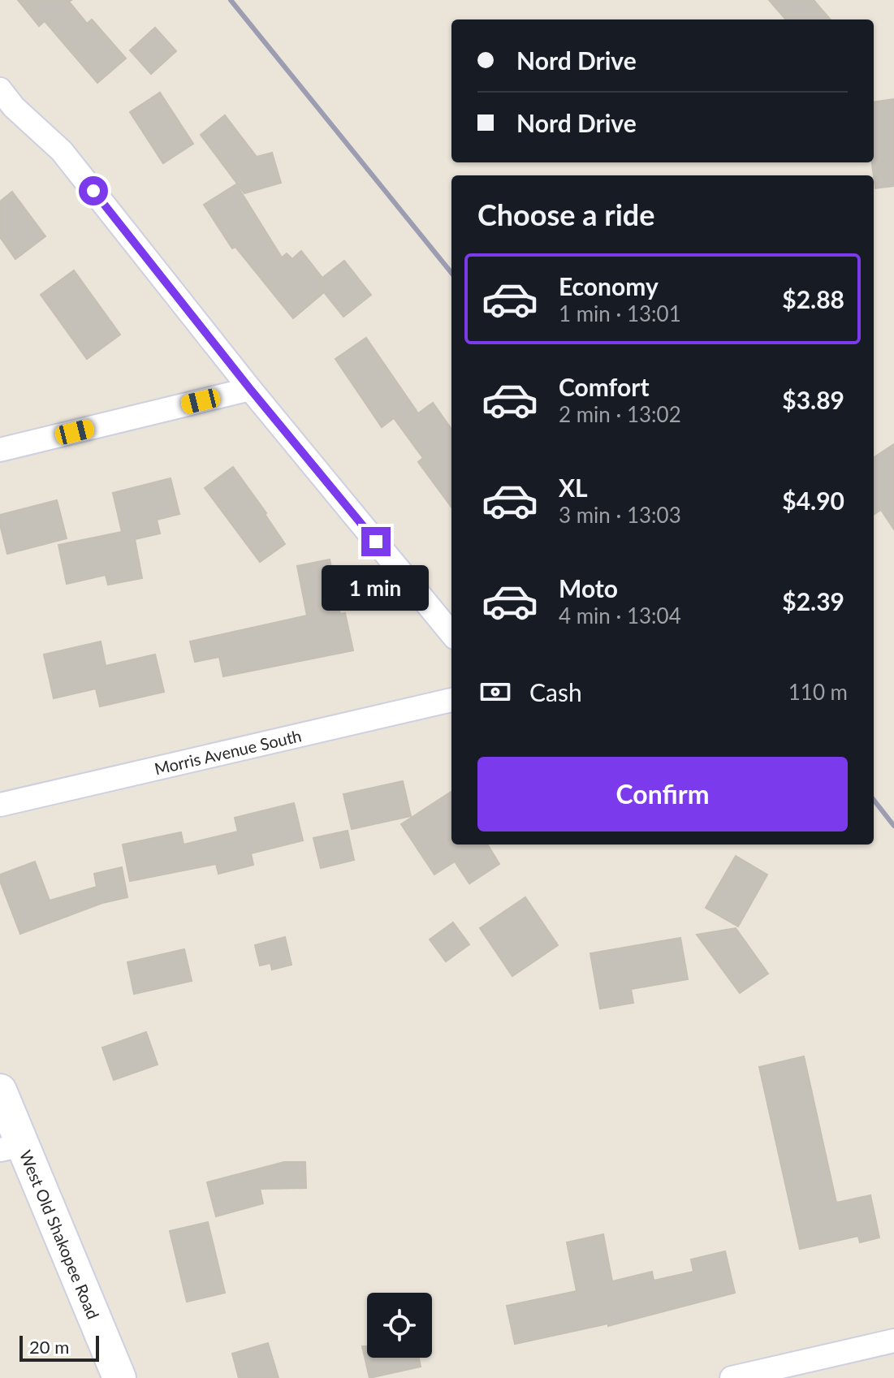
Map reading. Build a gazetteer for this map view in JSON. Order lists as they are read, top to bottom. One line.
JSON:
{"streets":{"main road":["West Old Shakopee Road"],"street":["Morris Avenue South"]},"scale_bar":"20 m","page":{"banner":["Nord Drive","Nord Drive"],"heading":"Choose a ride","list":[{"name":"Economy","note":"1 min · 13:01","value":"$2.88"},{"name":"Comfort","note":"2 min · 13:02","value":"$3.89"},{"name":"XL","note":"3 min · 13:03","value":"$4.90"},{"name":"Moto","note":"4 min · 13:04","value":"$2.39"}],"bubble":"1 min","pay":["Cash","110 m"],"buttons":"Confirm","scale":"20 m"}}
